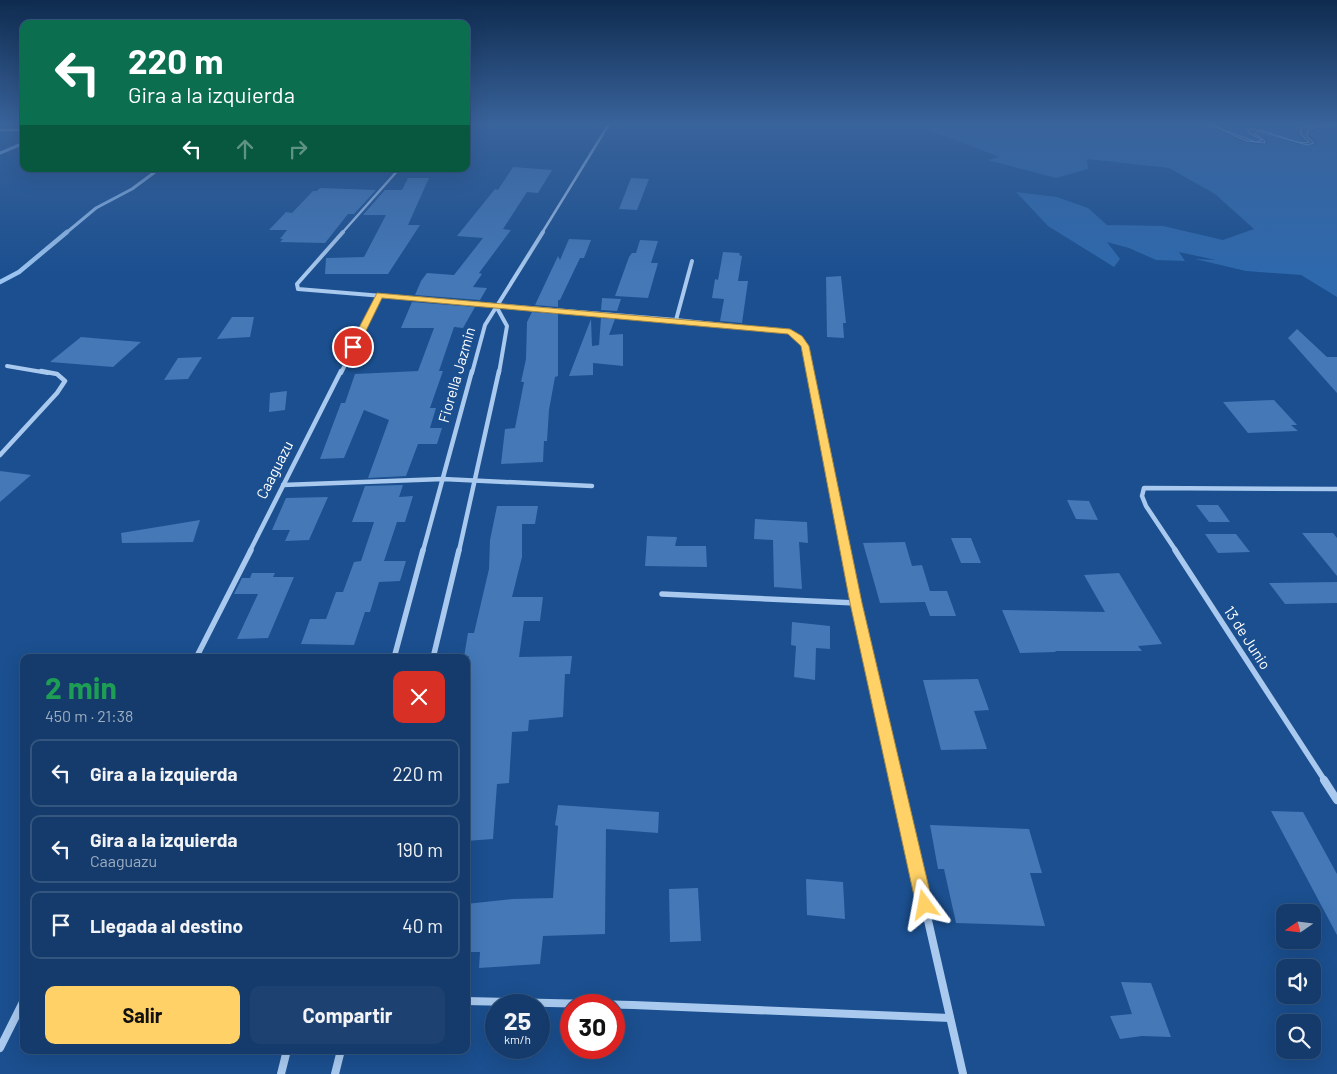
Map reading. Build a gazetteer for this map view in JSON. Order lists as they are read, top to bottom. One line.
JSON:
{"streets":{"street":["Fiorella Jazmin","Caaguazu","13 de Junio"]},"north":"left","page":{"turn":["220 m","Gira a la izquierda"],"heading":["2 min","450 m · 21:38"],"list":[{"name":"Gira a la izquierda","value":"220 m"},{"name":"Gira a la izquierda","note":"Caaguazu","value":"190 m"},{"name":"Llegada al destino","value":"40 m"}],"buttons":["Salir","Compartir"],"speed":"25 km/h","limit":"30"}}
